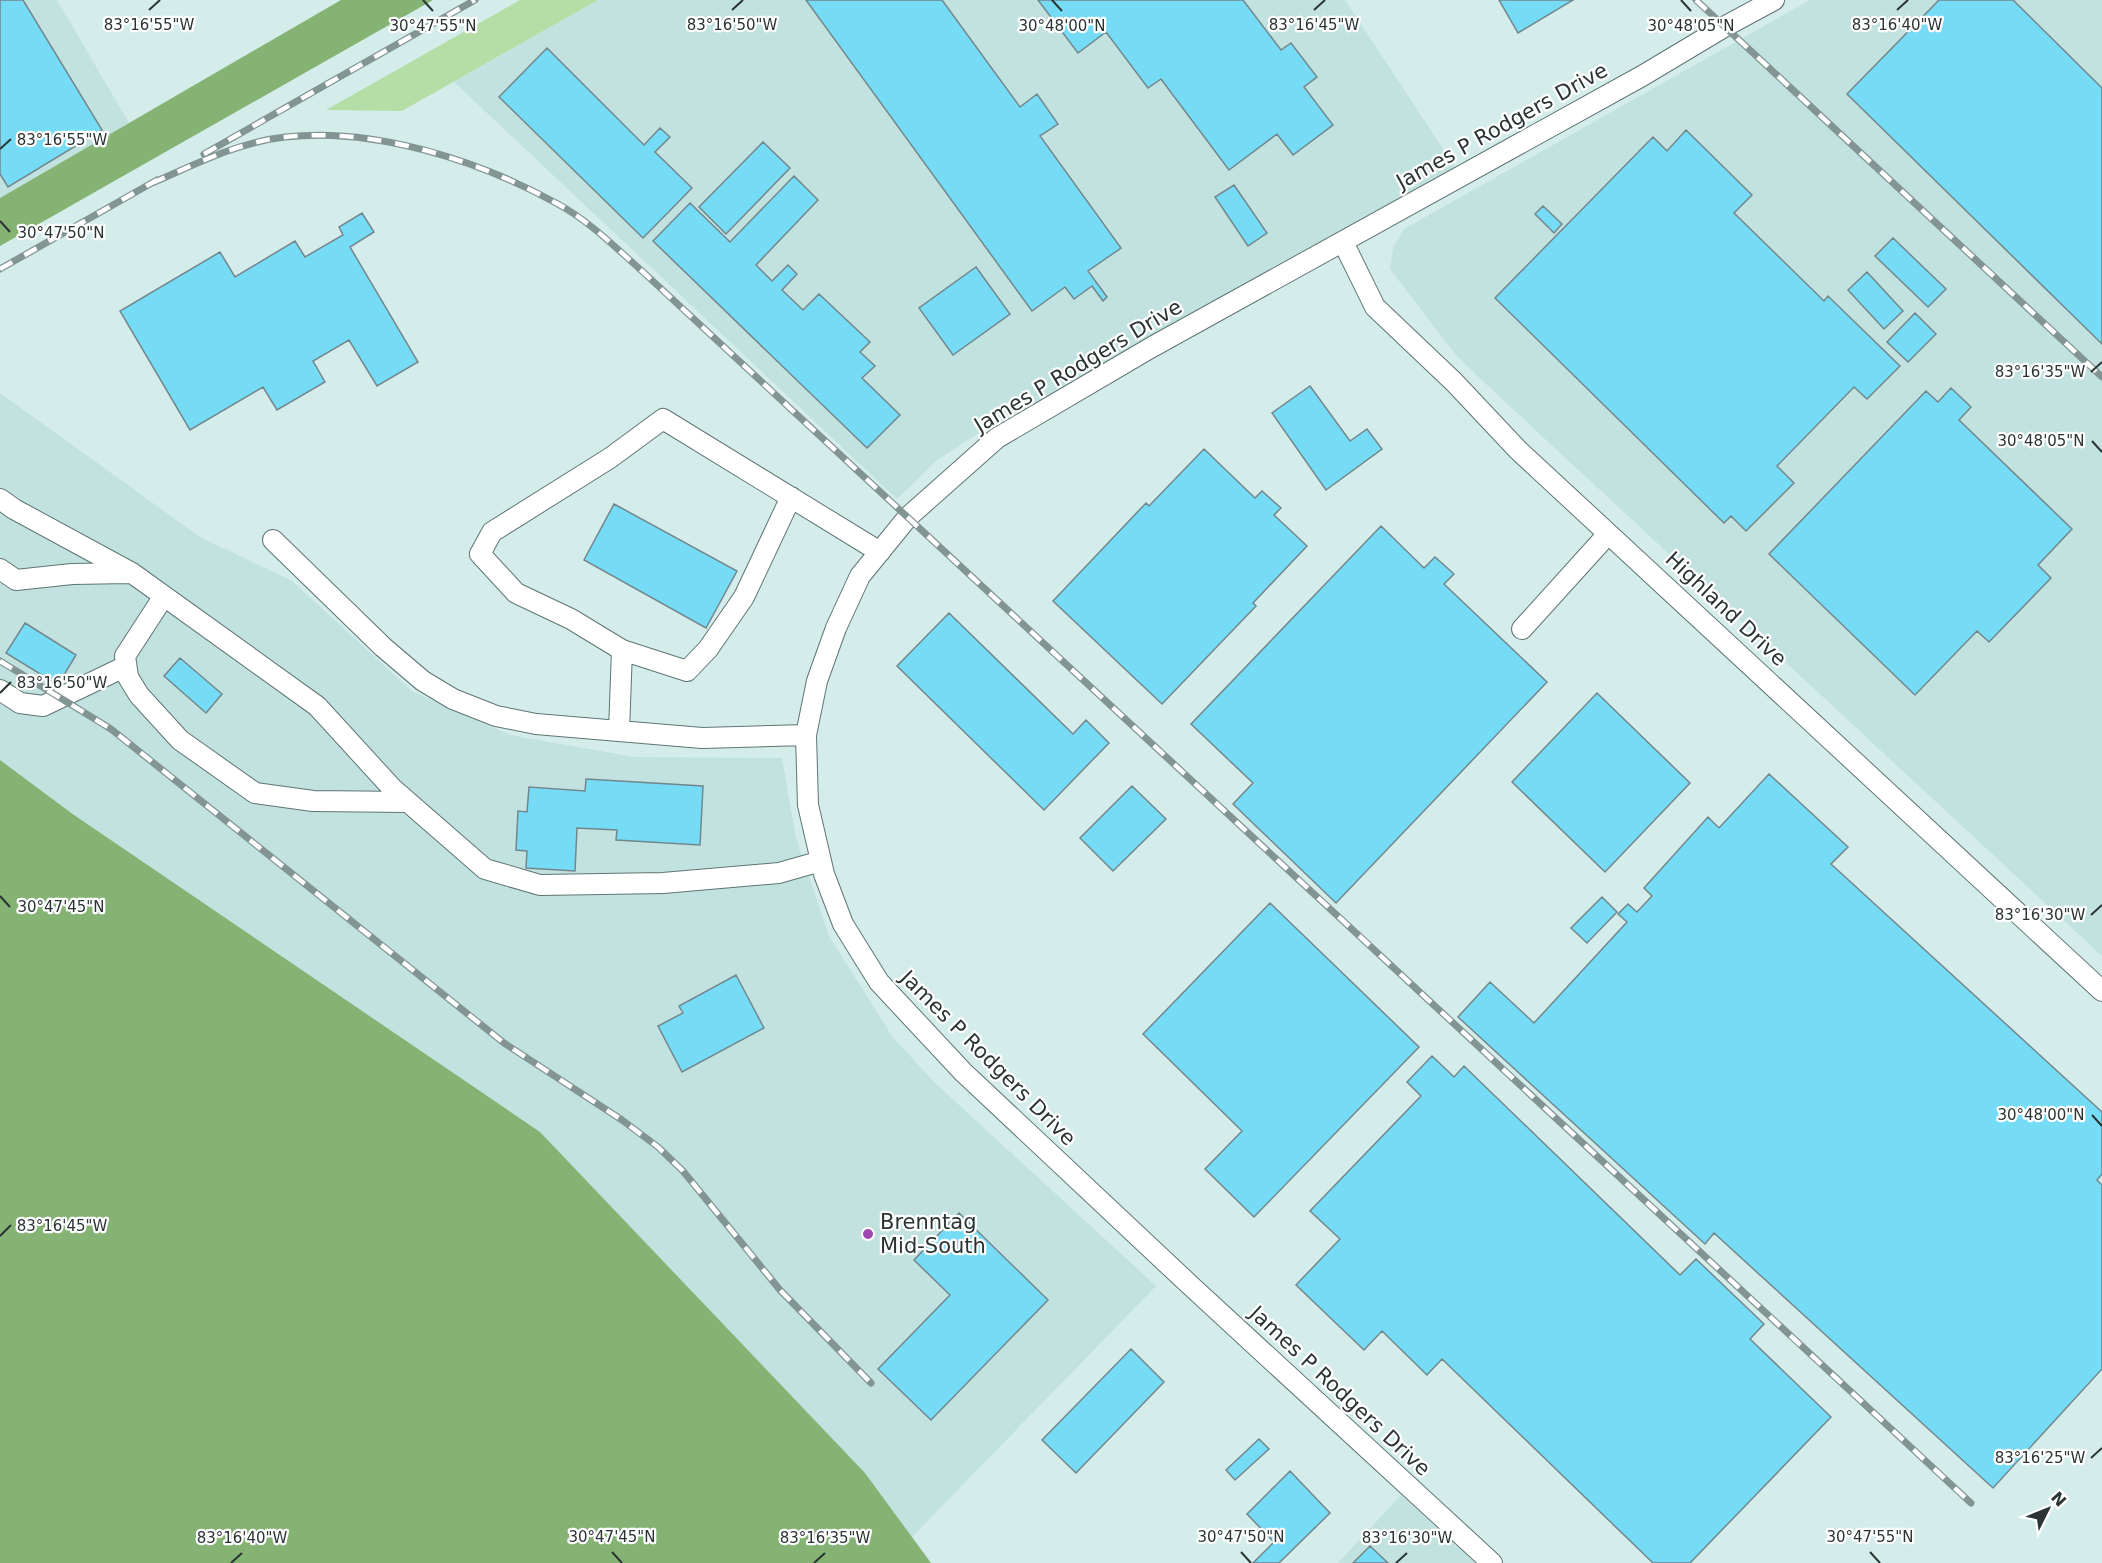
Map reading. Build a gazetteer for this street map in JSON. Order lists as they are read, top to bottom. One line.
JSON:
{"streets":{"street":["James P Rodgers Drive","Highland Drive"]},"crossings":[["James P Rodgers Drive","Highland Drive"]],"places":["Brenntag Mid-South"],"north":"top right","coordinates":["83°16'55\"W","83°16'50\"W","83°16'45\"W","83°16'40\"W","30°47'55\"N","30°48'00\"N","30°48'05\"N","30°47'50\"N","83°16'35\"W","30°47'45\"N","83°16'30\"W","83°16'25\"W"]}
